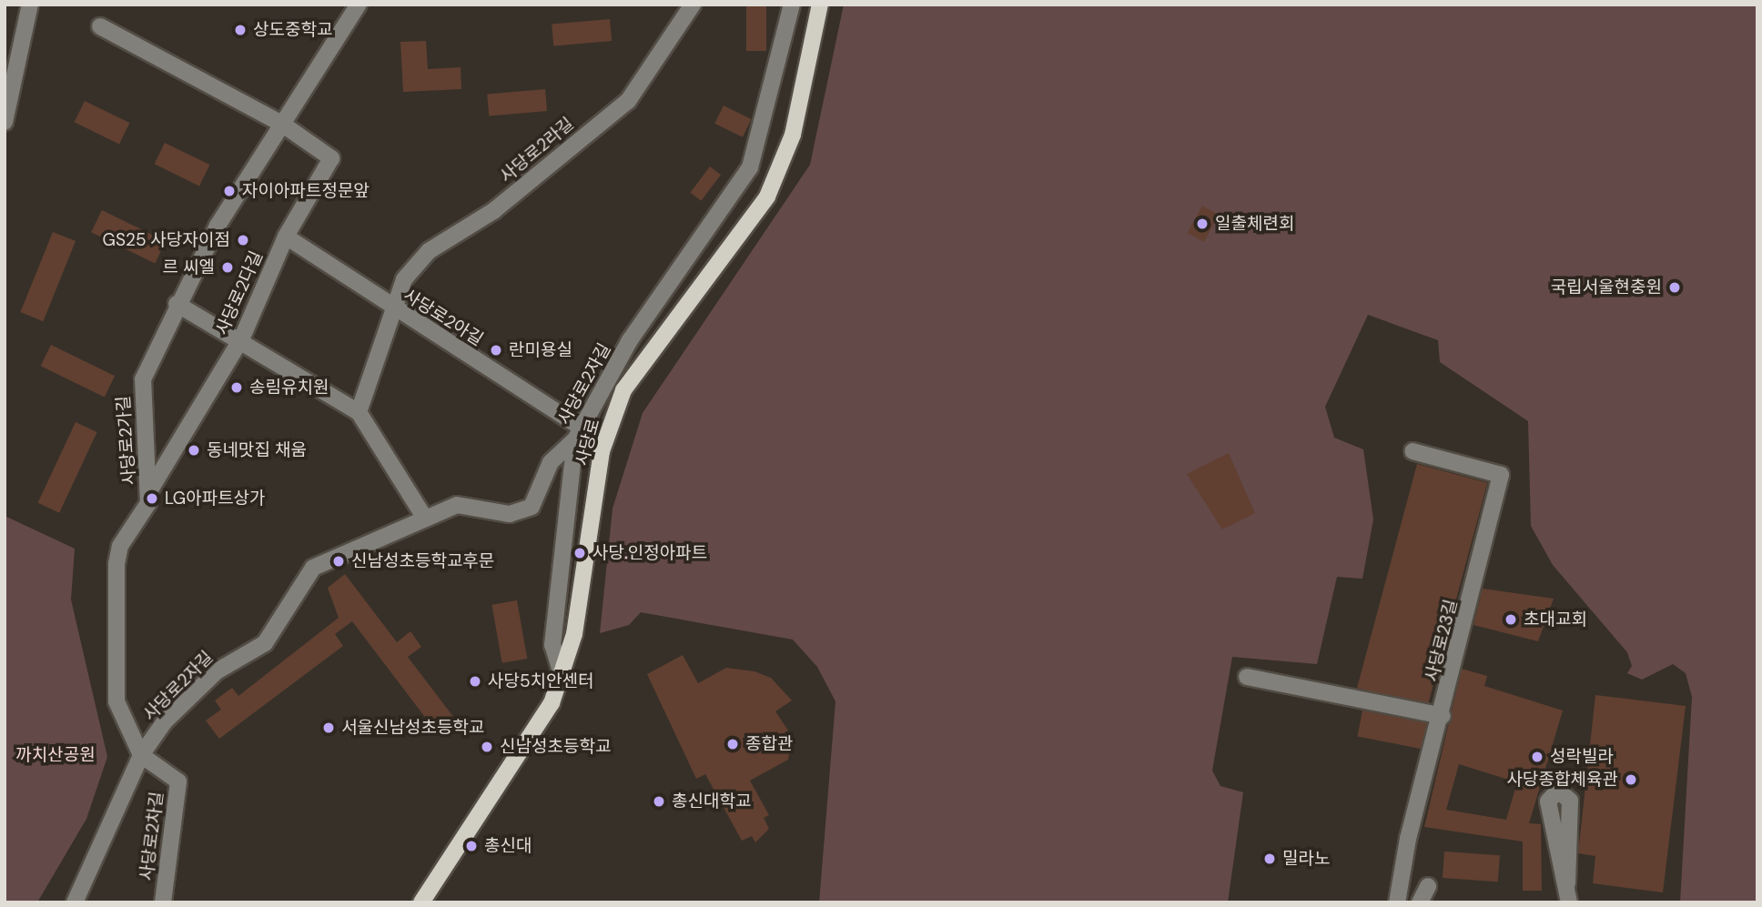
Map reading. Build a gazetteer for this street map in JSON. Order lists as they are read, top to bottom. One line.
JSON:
{"streets":{"main road":["사당로"],"street":["사당로2라길","사당로2다길","사당로2아길","사당로2자길","사당로2가길","사당로23길","사당로2차길"]},"crossings":[["사당로2라길","사당로2아길"],["사당로2다길","사당로2아길"],["사당로2다길","사당로2가길"],["사당로2아길","사당로2자길"],["사당로2자길","사당로2가길"],["사당로2자길","사당로2차길"],["사당로2가길","사당로2차길"]],"parks":["까치산공원"],"places":["상도중학교","자이아파트정문앞","일출체련회","GS25 사당자이점","르 씨엘","국립서울현충원","란미용실","송림유치원","동네맛집 채움","LG아파트상가","사당.인정아파트","신남성초등학교후문","초대교회","사당5치안센터","서울신남성초등학교","종합관","신남성초등학교","성락빌라","사당종합체육관","총신대학교","총신대","밀라노"]}
